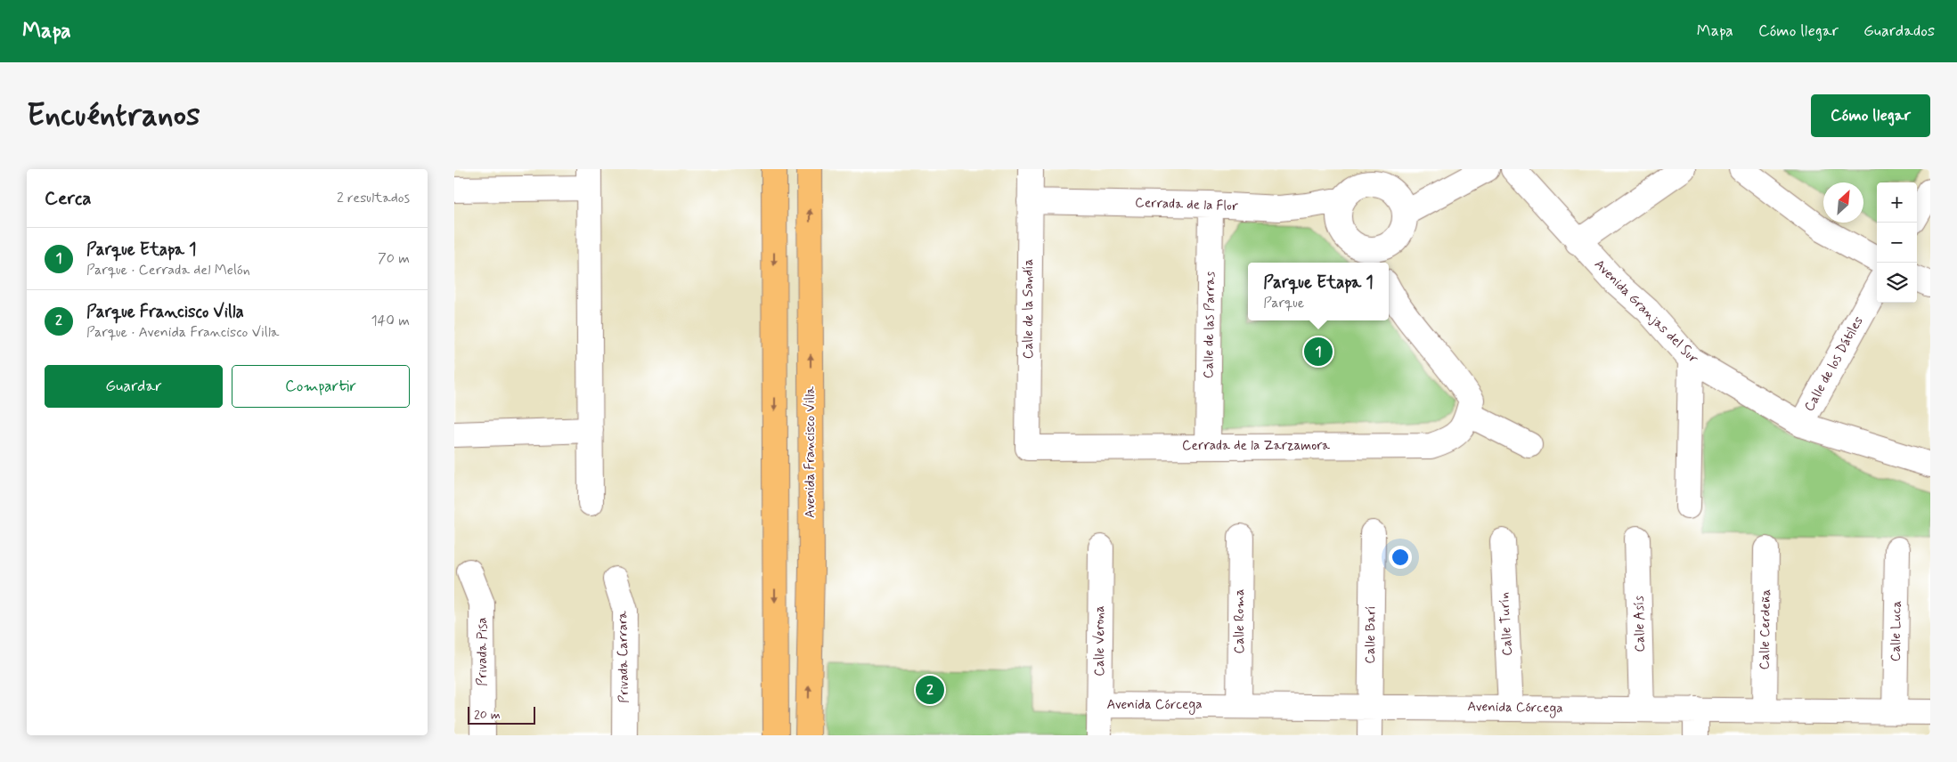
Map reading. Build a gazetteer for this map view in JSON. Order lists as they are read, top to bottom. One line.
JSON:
{"streets":{"main road":["Avenida Francisco Villa"],"street":["Cerrada de la Flor","Calle de la Sandía","Avenida Granjas del Sur","Calle de las Parras","Calle de los Dátiles","Cerrada de la Zarzamora","Calle Roma","Calle Turín","Calle Asís","Calle Cerdeña","Calle Luca","Calle Barí","Calle Verona","Privada Pisa","Privada Carrara","Avenida Córcega"]},"crossings":[["Cerrada de la Flor","Calle de la Sandía"],["Cerrada de la Flor","Calle de las Parras"],["Calle de la Sandía","Cerrada de la Zarzamora"],["Avenida Granjas del Sur","Calle de los Dátiles"],["Calle de las Parras","Cerrada de la Zarzamora"],["Calle Roma","Avenida Córcega"],["Calle Turín","Avenida Córcega"],["Calle Asís","Avenida Córcega"],["Calle Cerdeña","Avenida Córcega"],["Calle Luca","Avenida Córcega"],["Calle Barí","Avenida Córcega"],["Calle Verona","Avenida Córcega"]],"scale_bar":"20 m","north":"top right","page":{"header":"Mapa","nav":["Mapa","Cómo llegar","Guardados"],"buttons":["Cómo llegar",["Guardar","Compartir"]],"title":"Encuéntranos","heading":["Cerca","2 resultados"],"map_buttons":["+","−"],"list":[{"mark":"1","name":"Parque Etapa 1","note":"Parque · Cerrada del Melón","value":"70 m"},{"mark":"2","name":"Parque Francisco Villa","note":"Parque · Avenida Francisco Villa","value":"140 m"}],"popup":["Parque Etapa 1","Parque"],"pins":["1","2"],"scale":"20 m"}}
